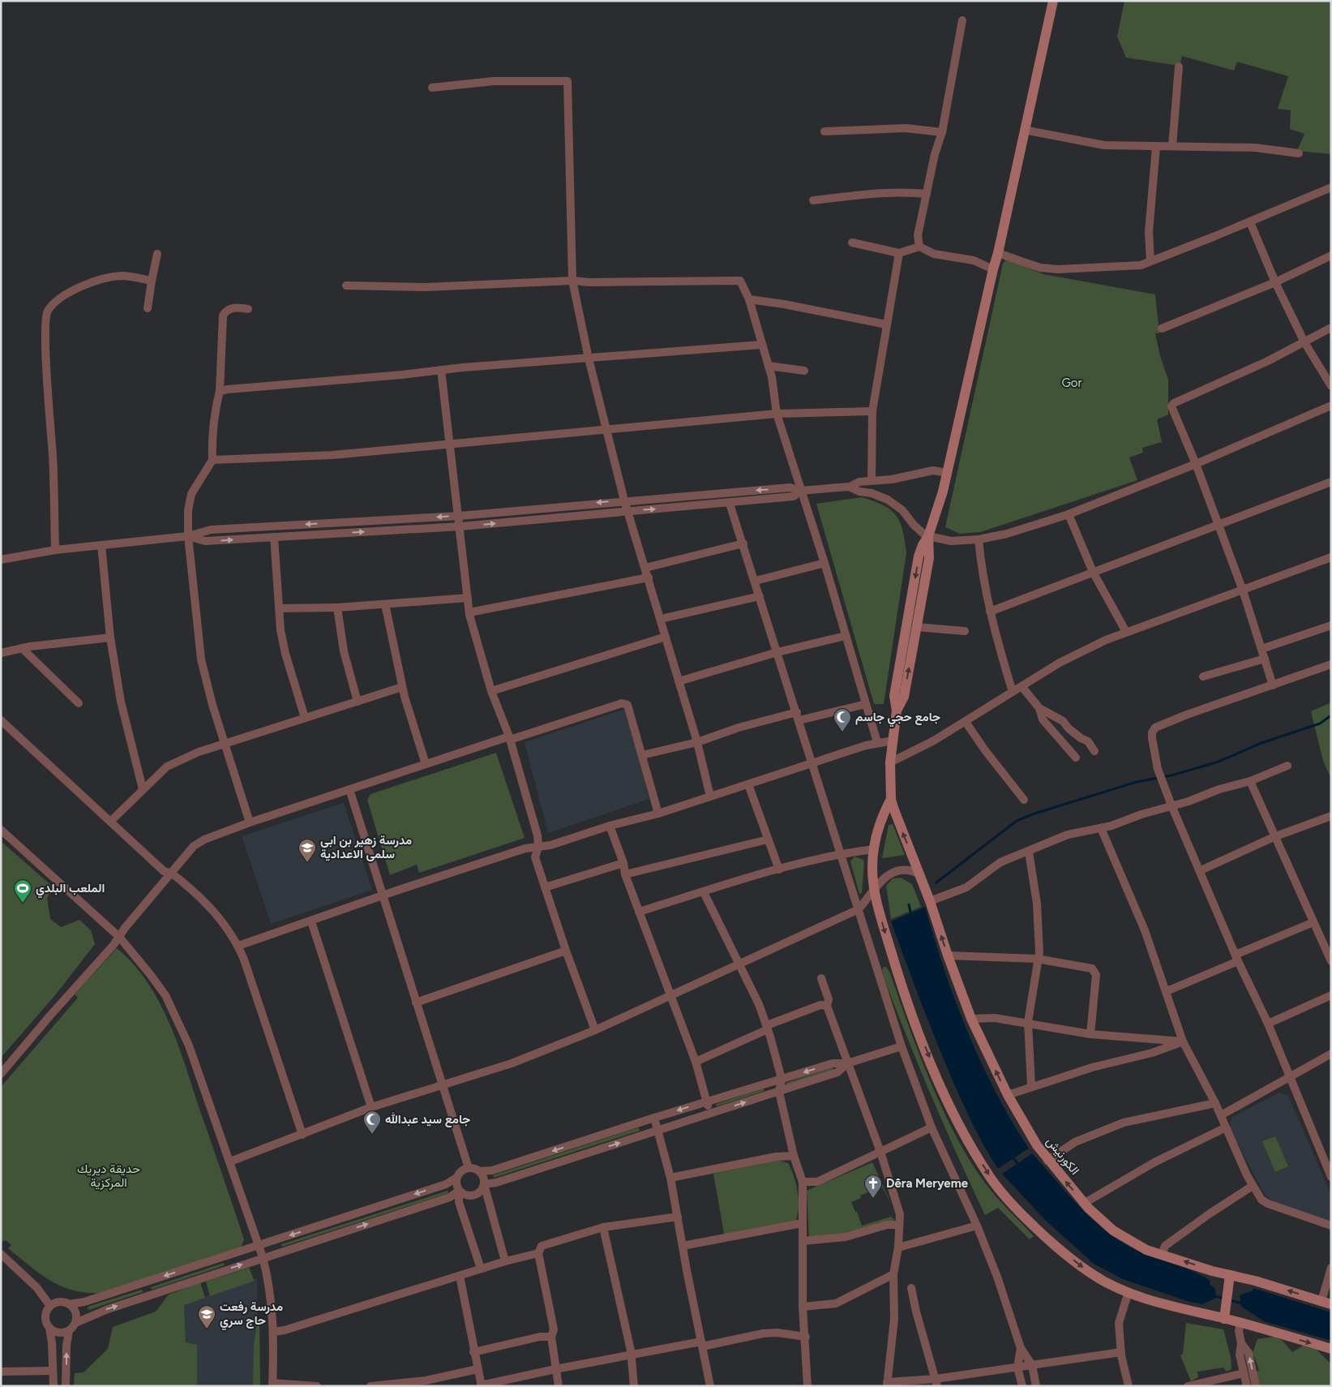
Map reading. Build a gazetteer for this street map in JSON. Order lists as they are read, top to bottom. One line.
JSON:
{"streets":{"main road":["الكورنيش"]},"parks":["Gor","حديقة ديريك المركزية"],"places":{"mosque":["جامع حجي جاسم","جامع سيد عبدالله"],"school or university":["مدرسة زهير بن ابي سلمى الاعدادية","مدرسة رفعت حاج سري"],"sports":["الملعب البلدي"],"church":["Dêra Meryeme"]}}
